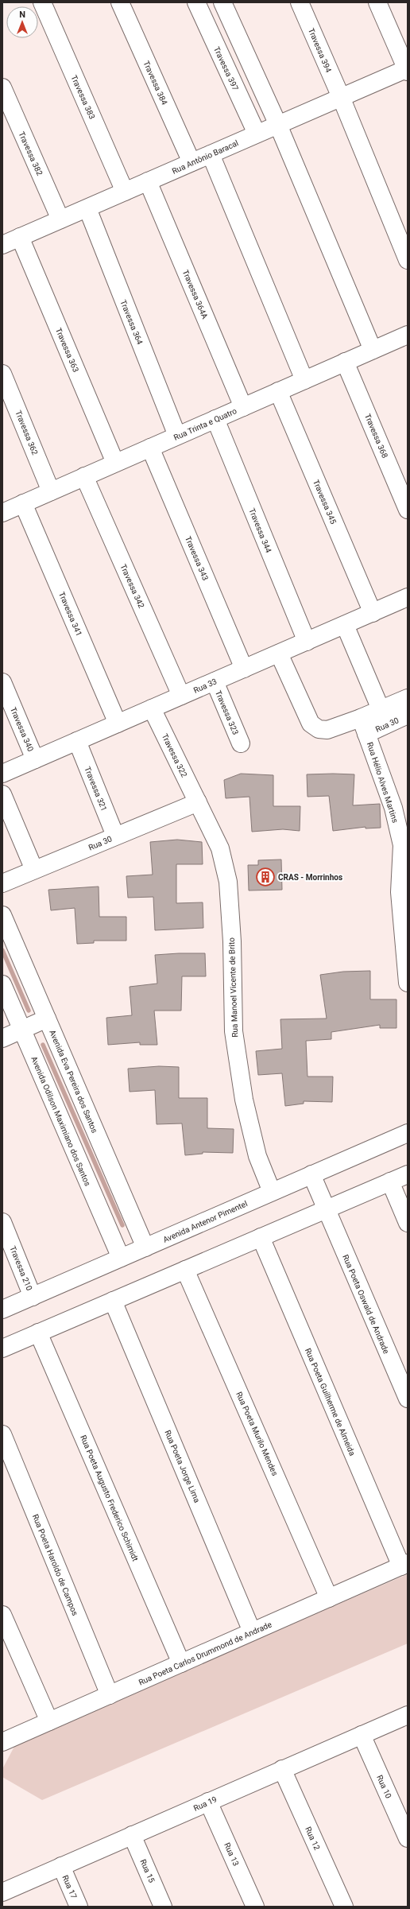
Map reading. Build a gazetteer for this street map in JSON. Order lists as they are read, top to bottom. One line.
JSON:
{"streets":{"street":["Travessa 394","Travessa 397","Travessa 384","Travessa 383","Travessa 382","Rua Antônio Baracal","Travessa 364A","Travessa 364","Travessa 363","Rua Trinta e Quatro","Travessa 362","Travessa 368","Travessa 345","Travessa 344","Travessa 343","Travessa 342","Travessa 341","Rua 33","Travessa 323","Rua 30","Travessa 340","Travessa 322","Rua Hélio Alves Martins","Travessa 321","Rua Manoel Vicente de Brito","Avenida Eva Pereira dos Santos","Avenida Odilson Maximiano dos Santos","Avenida Antenor Pimentel","Travessa 210","Rua Poeta Oswald de Andrade","Rua Poeta Guilherme de Almeida","Rua Poeta Murilo Mendes","Rua Poeta Jorge Lima","Rua Poeta Augusto Frederico Schimidt","Rua Poeta Haroldo de Campos","Rua Poeta Carlos Drummond de Andrade","Rua 10","Rua 19","Rua 12","Rua 13","Rua 15","Rua 17"]},"crossings":[["Travessa 394","Rua Antônio Baracal"],["Travessa 397","Rua Antônio Baracal"],["Travessa 384","Rua Antônio Baracal"],["Travessa 383","Rua Antônio Baracal"],["Travessa 382","Rua Antônio Baracal"],["Rua Antônio Baracal","Travessa 364A"],["Rua Antônio Baracal","Travessa 364"],["Rua Antônio Baracal","Travessa 363"],["Travessa 364A","Rua Trinta e Quatro"],["Travessa 364","Rua Trinta e Quatro"],["Travessa 363","Rua Trinta e Quatro"],["Rua Trinta e Quatro","Travessa 362"],["Rua Trinta e Quatro","Travessa 368"],["Rua Trinta e Quatro","Travessa 345"],["Rua Trinta e Quatro","Travessa 344"],["Rua Trinta e Quatro","Travessa 343"],["Rua Trinta e Quatro","Travessa 342"],["Rua Trinta e Quatro","Travessa 341"],["Travessa 345","Rua 33"],["Travessa 344","Rua 33"],["Travessa 343","Rua 33"],["Travessa 342","Rua 33"],["Travessa 341","Rua 33"],["Rua 33","Travessa 323"],["Rua 33","Travessa 340"],["Rua 33","Travessa 322"],["Rua 33","Travessa 321"],["Rua 30","Travessa 322"],["Rua 30","Rua Hélio Alves Martins"],["Rua 30","Travessa 321"],["Rua 30","Rua Manoel Vicente de Brito"],["Travessa 322","Rua Manoel Vicente de Brito"],["Rua Manoel Vicente de Brito","Avenida Antenor Pimentel"],["Avenida Eva Pereira dos Santos","Avenida Antenor Pimentel"],["Avenida Odilson Maximiano dos Santos","Avenida Antenor Pimentel"],["Avenida Antenor Pimentel","Travessa 210"],["Avenida Antenor Pimentel","Rua Poeta Oswald de Andrade"],["Rua Poeta Guilherme de Almeida","Rua Poeta Carlos Drummond de Andrade"],["Rua Poeta Murilo Mendes","Rua Poeta Carlos Drummond de Andrade"],["Rua Poeta Jorge Lima","Rua Poeta Carlos Drummond de Andrade"],["Rua Poeta Augusto Frederico Schimidt","Rua Poeta Carlos Drummond de Andrade"],["Rua Poeta Haroldo de Campos","Rua Poeta Carlos Drummond de Andrade"],["Rua 10","Rua 19"],["Rua 19","Rua 12"],["Rua 19","Rua 13"],["Rua 19","Rua 15"],["Rua 19","Rua 17"]],"places":{"building":["CRAS - Morrinhos"]},"north":"top"}
